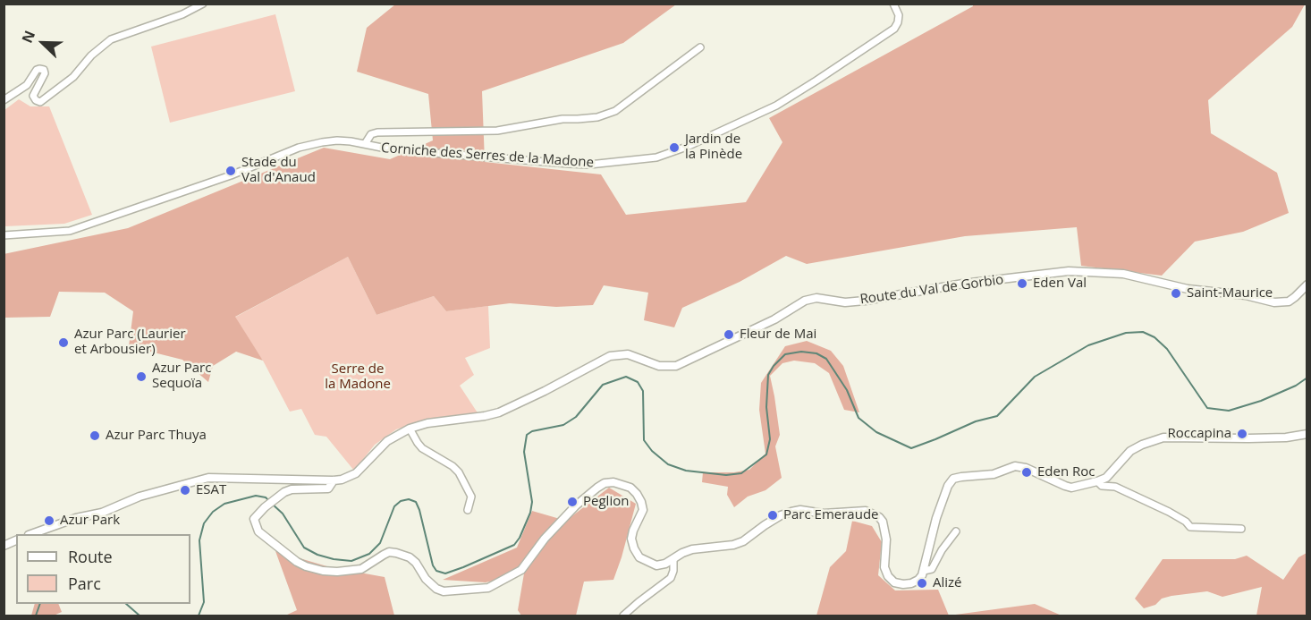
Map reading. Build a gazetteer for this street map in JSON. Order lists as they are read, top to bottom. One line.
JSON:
{"streets":{"street":["Corniche des Serres de la Madone","Route du Val de Gorbio"]},"parks":["Serre de la Madone"],"places":["Jardin de la Pinède","Stade du Val d'Anaud","Eden Val","Saint-Maurice","Fleur de Mai","Azur Parc (Laurier et Arbousier)","Azur Parc Sequoïa","Roccapina","Azur Parc Thuya","Eden Roc","ESAT","Peglion","Parc Emeraude","Azur Park","Alizé"],"legend":["Route","Parc"],"north":"top left"}
